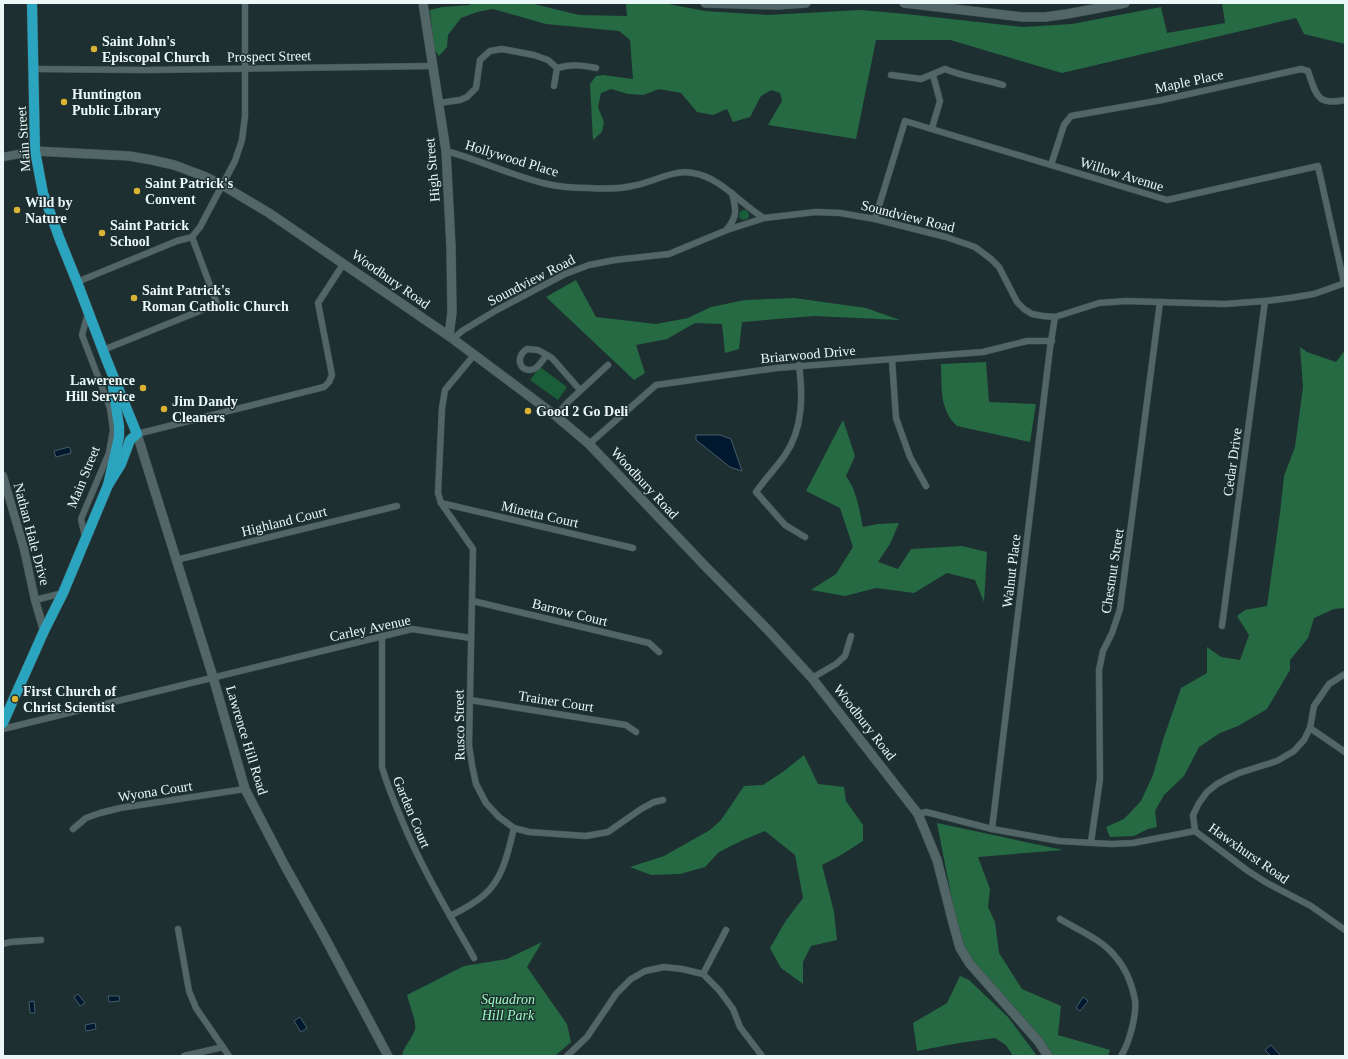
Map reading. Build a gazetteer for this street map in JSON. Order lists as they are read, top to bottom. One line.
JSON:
{"streets":{"main road":["Main Street","High Street","Woodbury Road","Lawrence Hill Road"],"street":["Prospect Street","Maple Place","Hollywood Place","Willow Avenue","Soundview Road","Briarwood Drive","Cedar Drive","Minetta Court","Highland Court","Nathan Hale Drive","Walnut Place","Chestnut Street","Barrow Court","Carley Avenue","Trainer Court","Rusco Street","Wyona Court","Garden Court","Hawxhurst Road"]},"crossings":[["Prospect Street","Main Street"],["Prospect Street","High Street"],["Maple Place","Willow Avenue"],["Main Street","Woodbury Road"],["Main Street","Nathan Hale Drive"],["Main Street","Lawrence Hill Road"],["Hollywood Place","High Street"],["Hollywood Place","Soundview Road"],["High Street","Soundview Road"],["High Street","Woodbury Road"],["Willow Avenue","Soundview Road"],["Soundview Road","Woodbury Road"],["Soundview Road","Cedar Drive"],["Soundview Road","Walnut Place"],["Soundview Road","Chestnut Street"],["Woodbury Road","Briarwood Drive"],["Woodbury Road","Hawxhurst Road"],["Briarwood Drive","Walnut Place"],["Highland Court","Lawrence Hill Road"],["Walnut Place","Hawxhurst Road"],["Chestnut Street","Hawxhurst Road"],["Carley Avenue","Rusco Street"],["Carley Avenue","Lawrence Hill Road"],["Carley Avenue","Garden Court"],["Trainer Court","Rusco Street"],["Lawrence Hill Road","Wyona Court"]],"parks":["Squadron Hill Park"],"places":["Saint John's Episcopal Church","Huntington Public Library","Saint Patrick's Convent","Wild by Nature","Saint Patrick School","Saint Patrick's Roman Catholic Church","Lawerence Hill Service","Jim Dandy Cleaners","Good 2 Go Deli","First Church of Christ Scientist"]}
